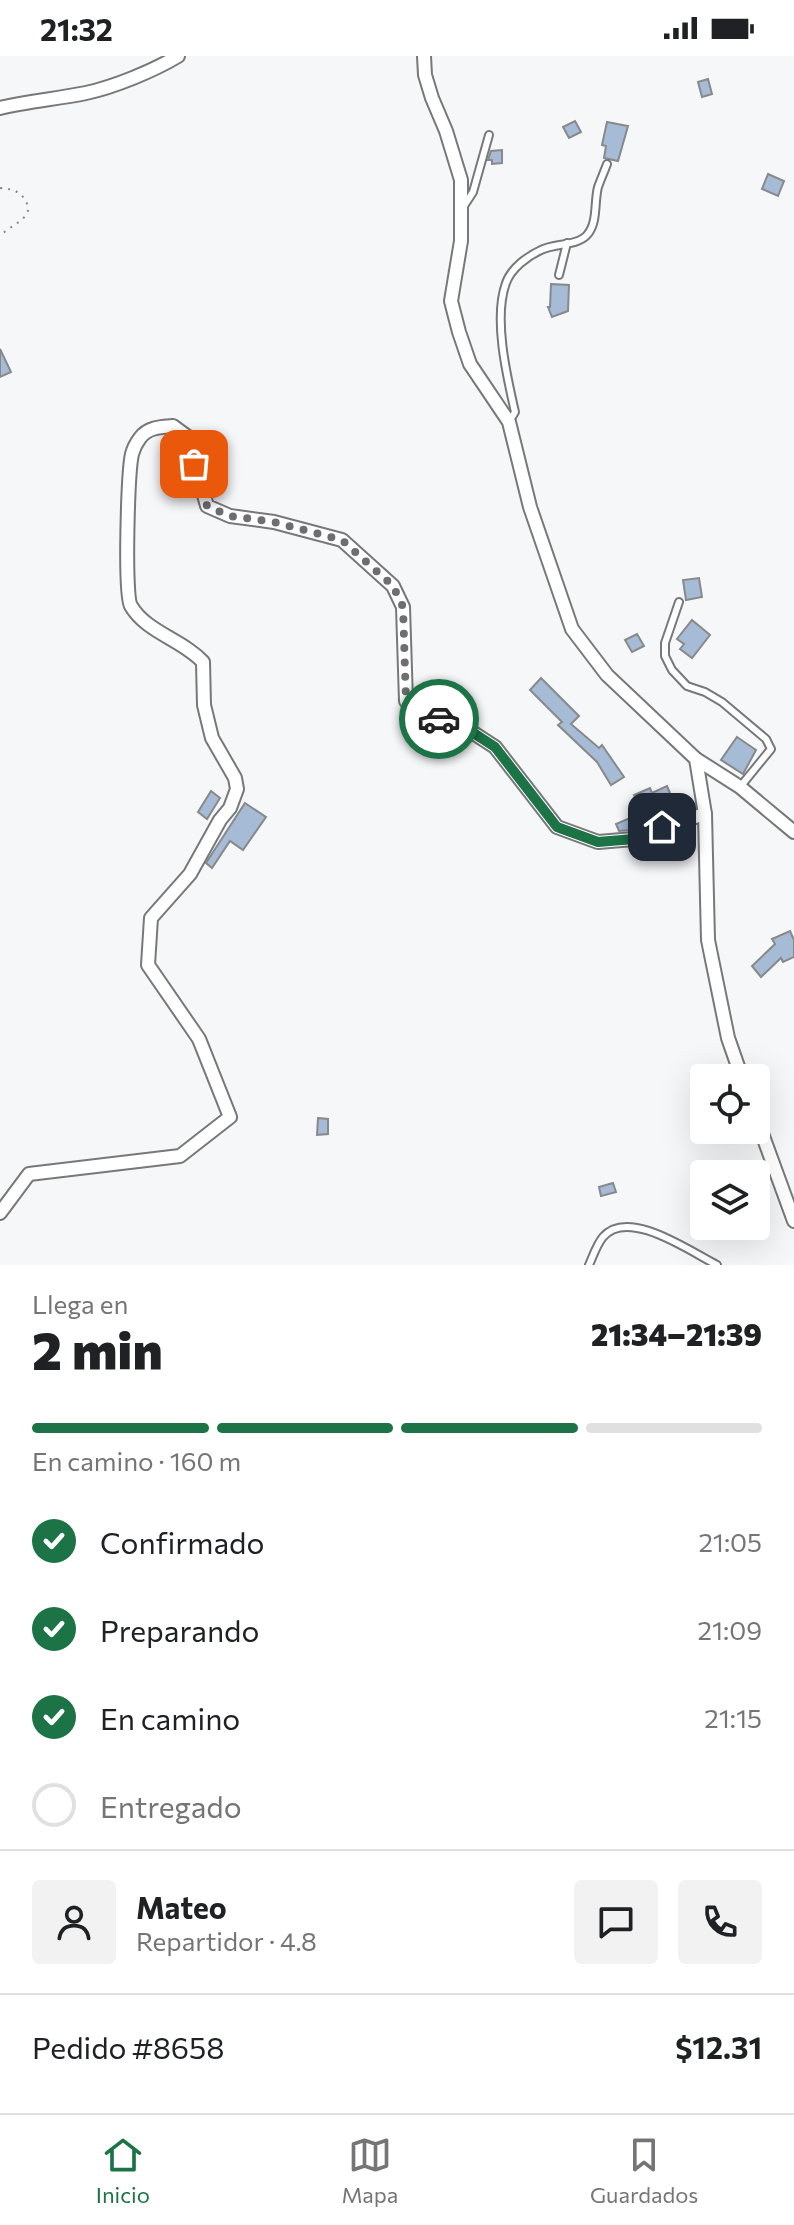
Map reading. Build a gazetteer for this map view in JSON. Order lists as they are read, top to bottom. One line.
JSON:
{"page":{"status":"21:32","heading":["2 min","Llega en","21:34–21:39"],"panel":["Mateo","Repartidor · 4.8","Pedido #8658","$12.31"],"bar":"En camino · 160 m","list":[["Confirmado","21:05"],["Preparando","21:09"],["En camino","21:15"],"Entregado"],"tabs":["Inicio","Mapa","Guardados"]}}
